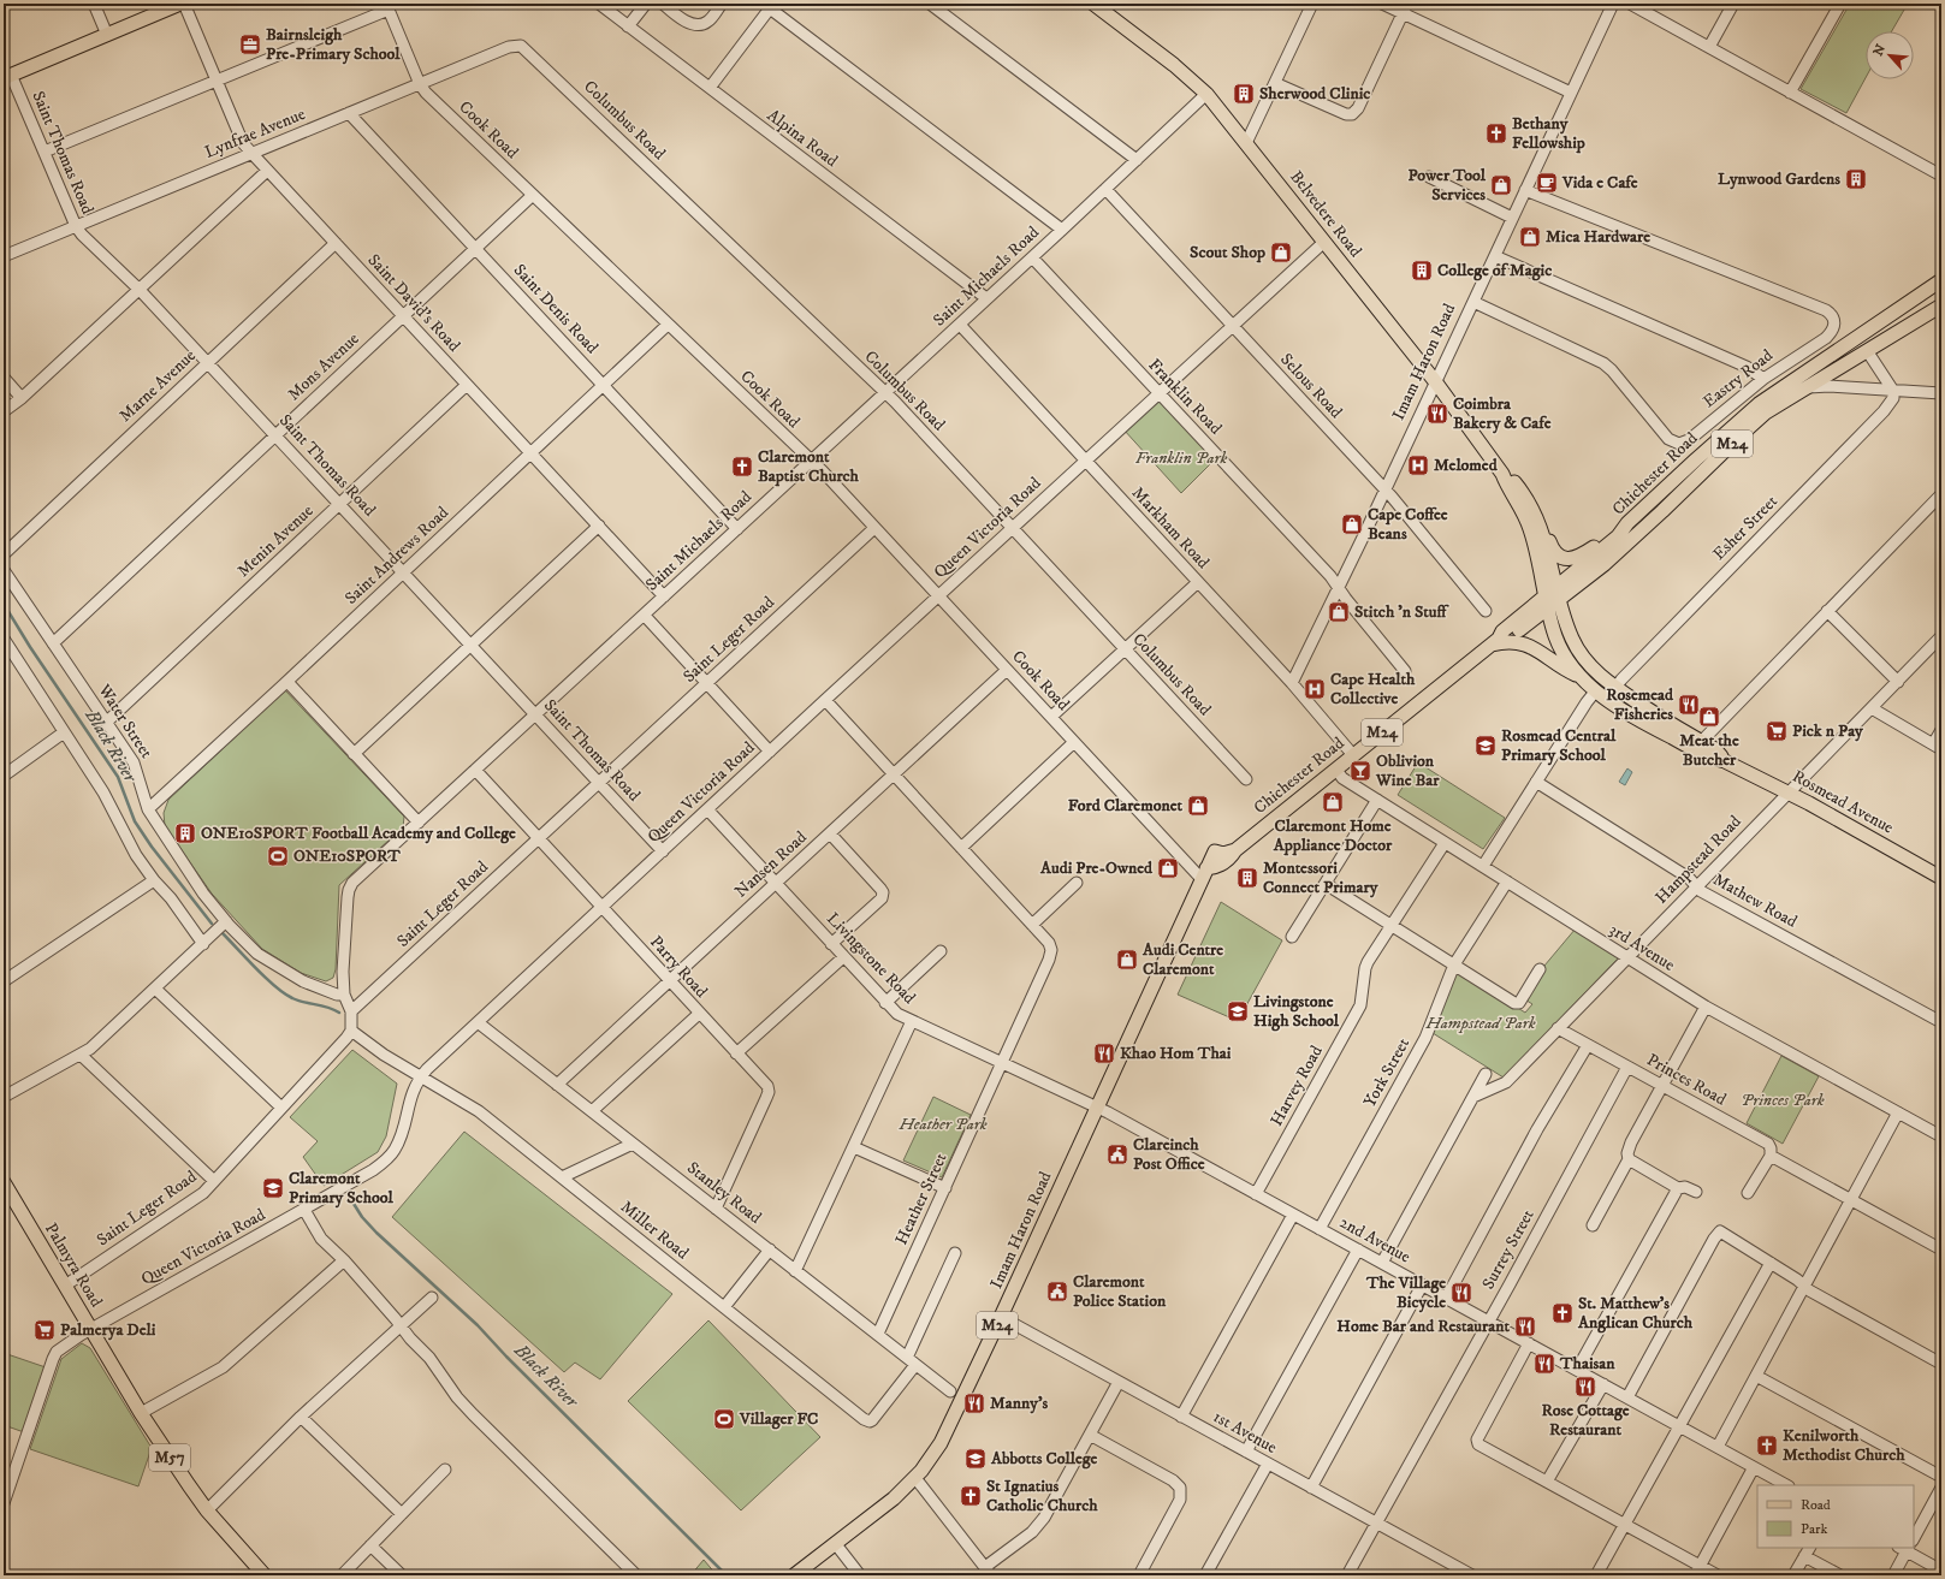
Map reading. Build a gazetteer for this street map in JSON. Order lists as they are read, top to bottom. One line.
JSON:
{"streets":{"main road":["Belvedere Road","Imam Haron Road","M24","Chichester Road","Rosmead Avenue","Palmyra Road","M57"],"street":["Columbus Road","Cook Road","Lynfrae Avenue","Alpina Road","Saint Thomas Road","Saint Michaels Road","Saint David's Road","Saint Denis Road","Mons Avenue","Eastry Road","Marne Avenue","Selous Road","Franklin Road","Queen Victoria Road","Markham Road","Esher Street","Menin Avenue","Saint Andrews Road","Saint Leger Road","Water Street","Hampstead Road","Nansen Road","Mathew Road","3rd Avenue","Livingstone Road","Parry Road","York Street","Princes Road","Harvey Road","Stanley Road","Heather Street","Miller Road","2nd Avenue","Surrey Street","1st Avenue"]},"crossings":[["Columbus Road","Lynfrae Avenue"],["Columbus Road","Saint Michaels Road"],["Columbus Road","Queen Victoria Road"],["Cook Road","Lynfrae Avenue"],["Cook Road","Saint Michaels Road"],["Cook Road","Imam Haron Road"],["Cook Road","Mons Avenue"],["Cook Road","Chichester Road"],["Cook Road","Queen Victoria Road"],["Cook Road","Saint Andrews Road"],["Cook Road","Saint Leger Road"],["Cook Road","Nansen Road"],["Lynfrae Avenue","Saint Thomas Road"],["Lynfrae Avenue","Saint David's Road"],["Lynfrae Avenue","Saint Denis Road"],["Alpina Road","Saint Michaels Road"],["Saint Thomas Road","Saint Michaels Road"],["Saint Thomas Road","Mons Avenue"],["Saint Thomas Road","Marne Avenue"],["Saint Thomas Road","Queen Victoria Road"],["Saint Thomas Road","Menin Avenue"],["Saint Thomas Road","Saint Andrews Road"],["Saint Thomas Road","Saint Leger Road"],["Belvedere Road","Saint Michaels Road"],["Belvedere Road","Imam Haron Road"],["Belvedere Road","Chichester Road"],["Belvedere Road","Queen Victoria Road"],["Belvedere Road","Rosmead Avenue"],["Saint Michaels Road","Saint David's Road"],["Saint Michaels Road","Saint Denis Road"],["Saint Michaels Road","Selous Road"],["Saint Michaels Road","Franklin Road"],["Saint Michaels Road","Markham Road"],["Saint Michaels Road","Saint Leger Road"],["Saint Michaels Road","Water Street"],["Saint Michaels Road","Parry Road"],["Saint David's Road","Mons Avenue"],["Saint David's Road","Marne Avenue"],["Saint David's Road","Menin Avenue"],["Saint David's Road","Saint Andrews Road"],["Saint Denis Road","Mons Avenue"],["Saint Denis Road","Saint Andrews Road"],["Imam Haron Road","Eastry Road"],["Imam Haron Road","Selous Road"],["Imam Haron Road","Franklin Road"],["Imam Haron Road","Chichester Road"],["Imam Haron Road","Markham Road"],["Imam Haron Road","Livingstone Road"],["Imam Haron Road","2nd Avenue"],["Imam Haron Road","1st Avenue"],["Mons Avenue","Water Street"],["Selous Road","Queen Victoria Road"],["Franklin Road","Queen Victoria Road"],["Chichester Road","Markham Road"],["Chichester Road","Rosmead Avenue"],["Chichester Road","3rd Avenue"],["Queen Victoria Road","Markham Road"],["Queen Victoria Road","Livingstone Road"],["Queen Victoria Road","Parry Road"],["Queen Victoria Road","Stanley Road"],["Queen Victoria Road","Miller Road"],["Queen Victoria Road","Palmyra Road"],["Esher Street","Rosmead Avenue"],["Menin Avenue","Water Street"],["Saint Andrews Road","Water Street"],["Saint Leger Road","Parry Road"],["Saint Leger Road","Miller Road"],["Saint Leger Road","Palmyra Road"],["Rosmead Avenue","Hampstead Road"],["Hampstead Road","Mathew Road"],["Hampstead Road","3rd Avenue"],["Hampstead Road","Princes Road"],["Nansen Road","Livingstone Road"],["Nansen Road","Parry Road"],["Nansen Road","Stanley Road"],["3rd Avenue","York Street"],["3rd Avenue","Harvey Road"],["Livingstone Road","Heather Street"],["Livingstone Road","2nd Avenue"],["Parry Road","Stanley Road"],["York Street","2nd Avenue"],["Princes Road","Surrey Street"],["Harvey Road","2nd Avenue"],["Stanley Road","Heather Street"],["Stanley Road","Miller Road"],["2nd Avenue","Surrey Street"],["Surrey Street","1st Avenue"]],"water":["Black River"],"parks":["Franklin Park","Hampstead Park","Princes Park","Heather Park"],"places":{"office":["Bairnsleigh Pre-Primary School"],"building":["Sherwood Clinic","Lynwood Gardens","College of Magic","ONE10SPORT Football Academy and College","Montessori Connect Primary"],"church":["Bethany Fellowship","Claremont Baptist Church","St. Matthew's Anglican Church","Kenilworth Methodist Church","St Ignatius Catholic Church"],"cafe":["Vida e Cafe"],"shop":["Power Tool Services","Mica Hardware","Scout Shop","Cape Coffee Beans","Stitch 'n Stuff","Meat the Butcher","Claremont Home Appliance Doctor","Ford Claremonet","Audi Pre-Owned","Audi Centre Claremont"],"restaurant":["Coimbra Bakery & Cafe","Rosemead Fisheries","Khao Hom Thai","The Village Bicycle","Home Bar and Restaurant","Thaisan","Rose Cottage Restaurant","Manny's"],"hospital":["Melomed","Cape Health Collective"],"supermarket":["Pick n Pay","Palmerya Deli"],"school or university":["Rosmead Central Primary School","Livingstone High School","Claremont Primary School","Abbotts College"],"bar":["Oblivion Wine Bar"],"sports":["ONE10SPORT","Villager FC"],"public building":["Clareinch Post Office","Claremont Police Station"]},"legend":["Road","Park"],"north":"top left"}
